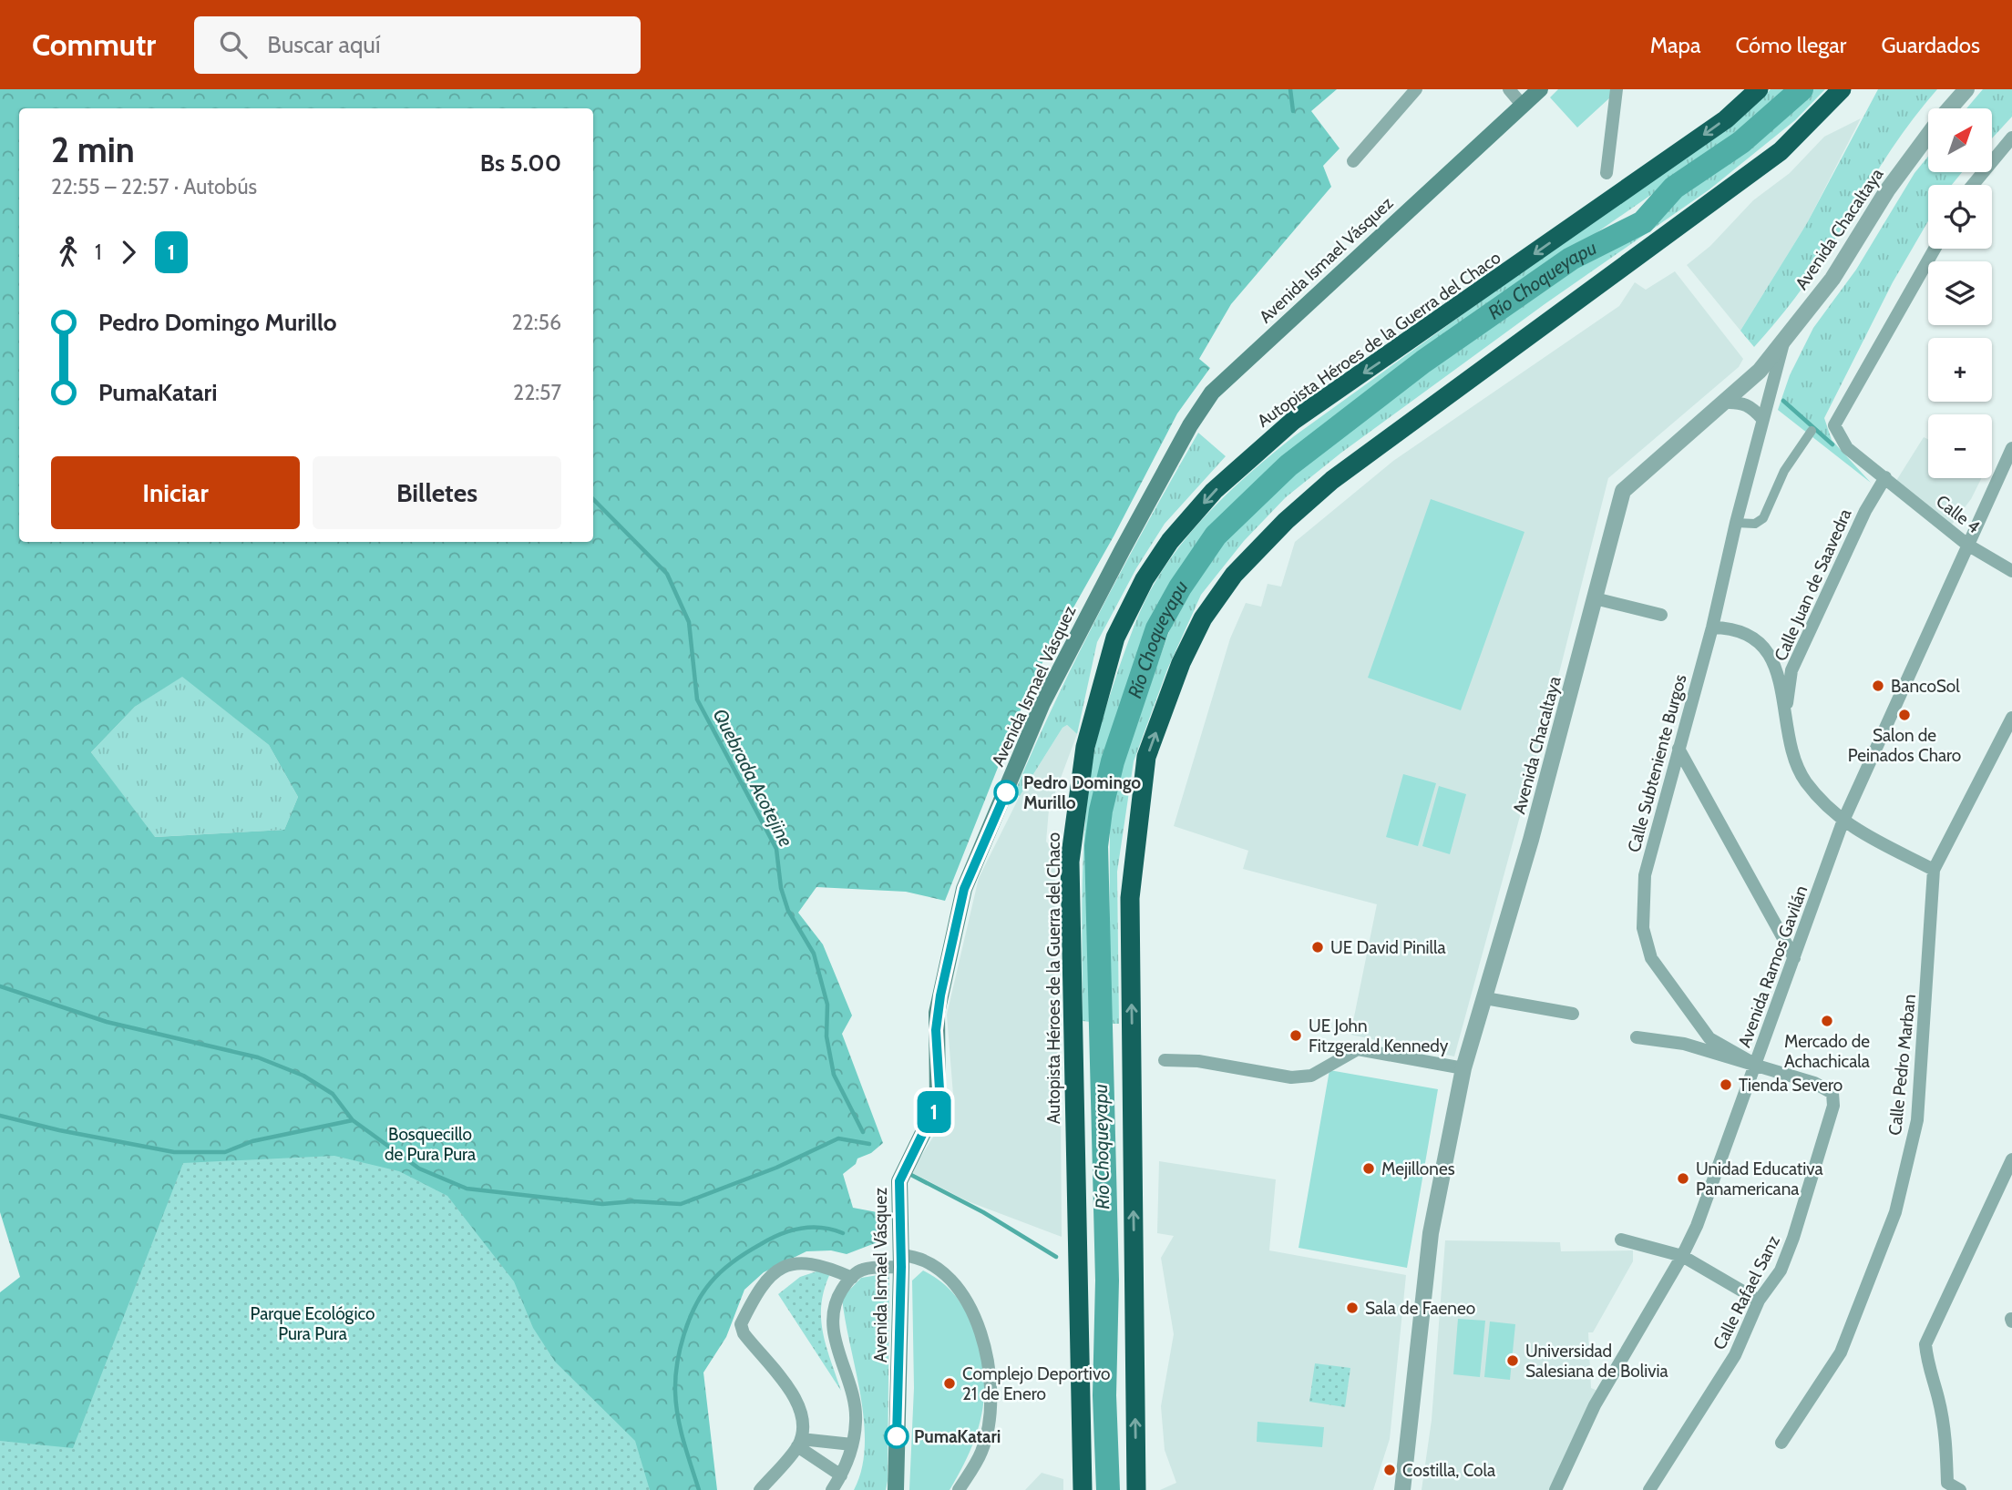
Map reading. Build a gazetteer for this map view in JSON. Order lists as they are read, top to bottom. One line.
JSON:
{"streets":{"highway":["Autopista Héroes de la Guerra del Chaco"],"main road":["Avenida Ismael Vásquez"],"street":["Avenida Chacaltaya","Calle 4","Calle Juan de Saavedra","Calle Subteniente Burgos","Avenida Ramos Gavilán","Calle Pedro Marban","Calle Rafael Sanz"]},"crossings":[["Avenida Chacaltaya","Calle Subteniente Burgos"],["Calle 4","Calle Juan de Saavedra"],["Calle 4","Avenida Ramos Gavilán"],["Calle Juan de Saavedra","Calle Subteniente Burgos"],["Calle Juan de Saavedra","Avenida Ramos Gavilán"],["Calle Juan de Saavedra","Calle Pedro Marban"],["Calle Subteniente Burgos","Avenida Ramos Gavilán"],["Calle Subteniente Burgos","Calle Rafael Sanz"],["Avenida Ramos Gavilán","Calle Rafael Sanz"]],"water":["Río Choqueyapu","Quebrada Acotejine"],"parks":["Bosquecillo de Pura Pura","Parque Ecológico Pura Pura"],"places":["BancoSol","Salon de Peinados Charo","Pedro Domingo Murillo","UE David Pinilla","Mercado de Achachicala","UE John Fitzgerald Kennedy","Tienda Severo","Mejillones","Unidad Educativa Panamericana","Sala de Faeneo","Universidad Salesiana de Bolivia","Complejo Deportivo 21 de Enero","PumaKatari","Costilla, Cola"],"lines":["bus line 1"],"north":"top right","page":{"header":"Commutr","search":"Buscar aquí","nav":["Mapa","Cómo llegar","Guardados"],"on_map":"1","map_buttons":["+","−"],"heading":["2 min","22:55 – 22:57 · Autobús","Bs 5.00"],"legs":["1","1"],"list":[{"name":"Pedro Domingo Murillo","value":"22:56"},{"name":"PumaKatari","value":"22:57"}],"buttons":["Iniciar","Billetes"]}}
